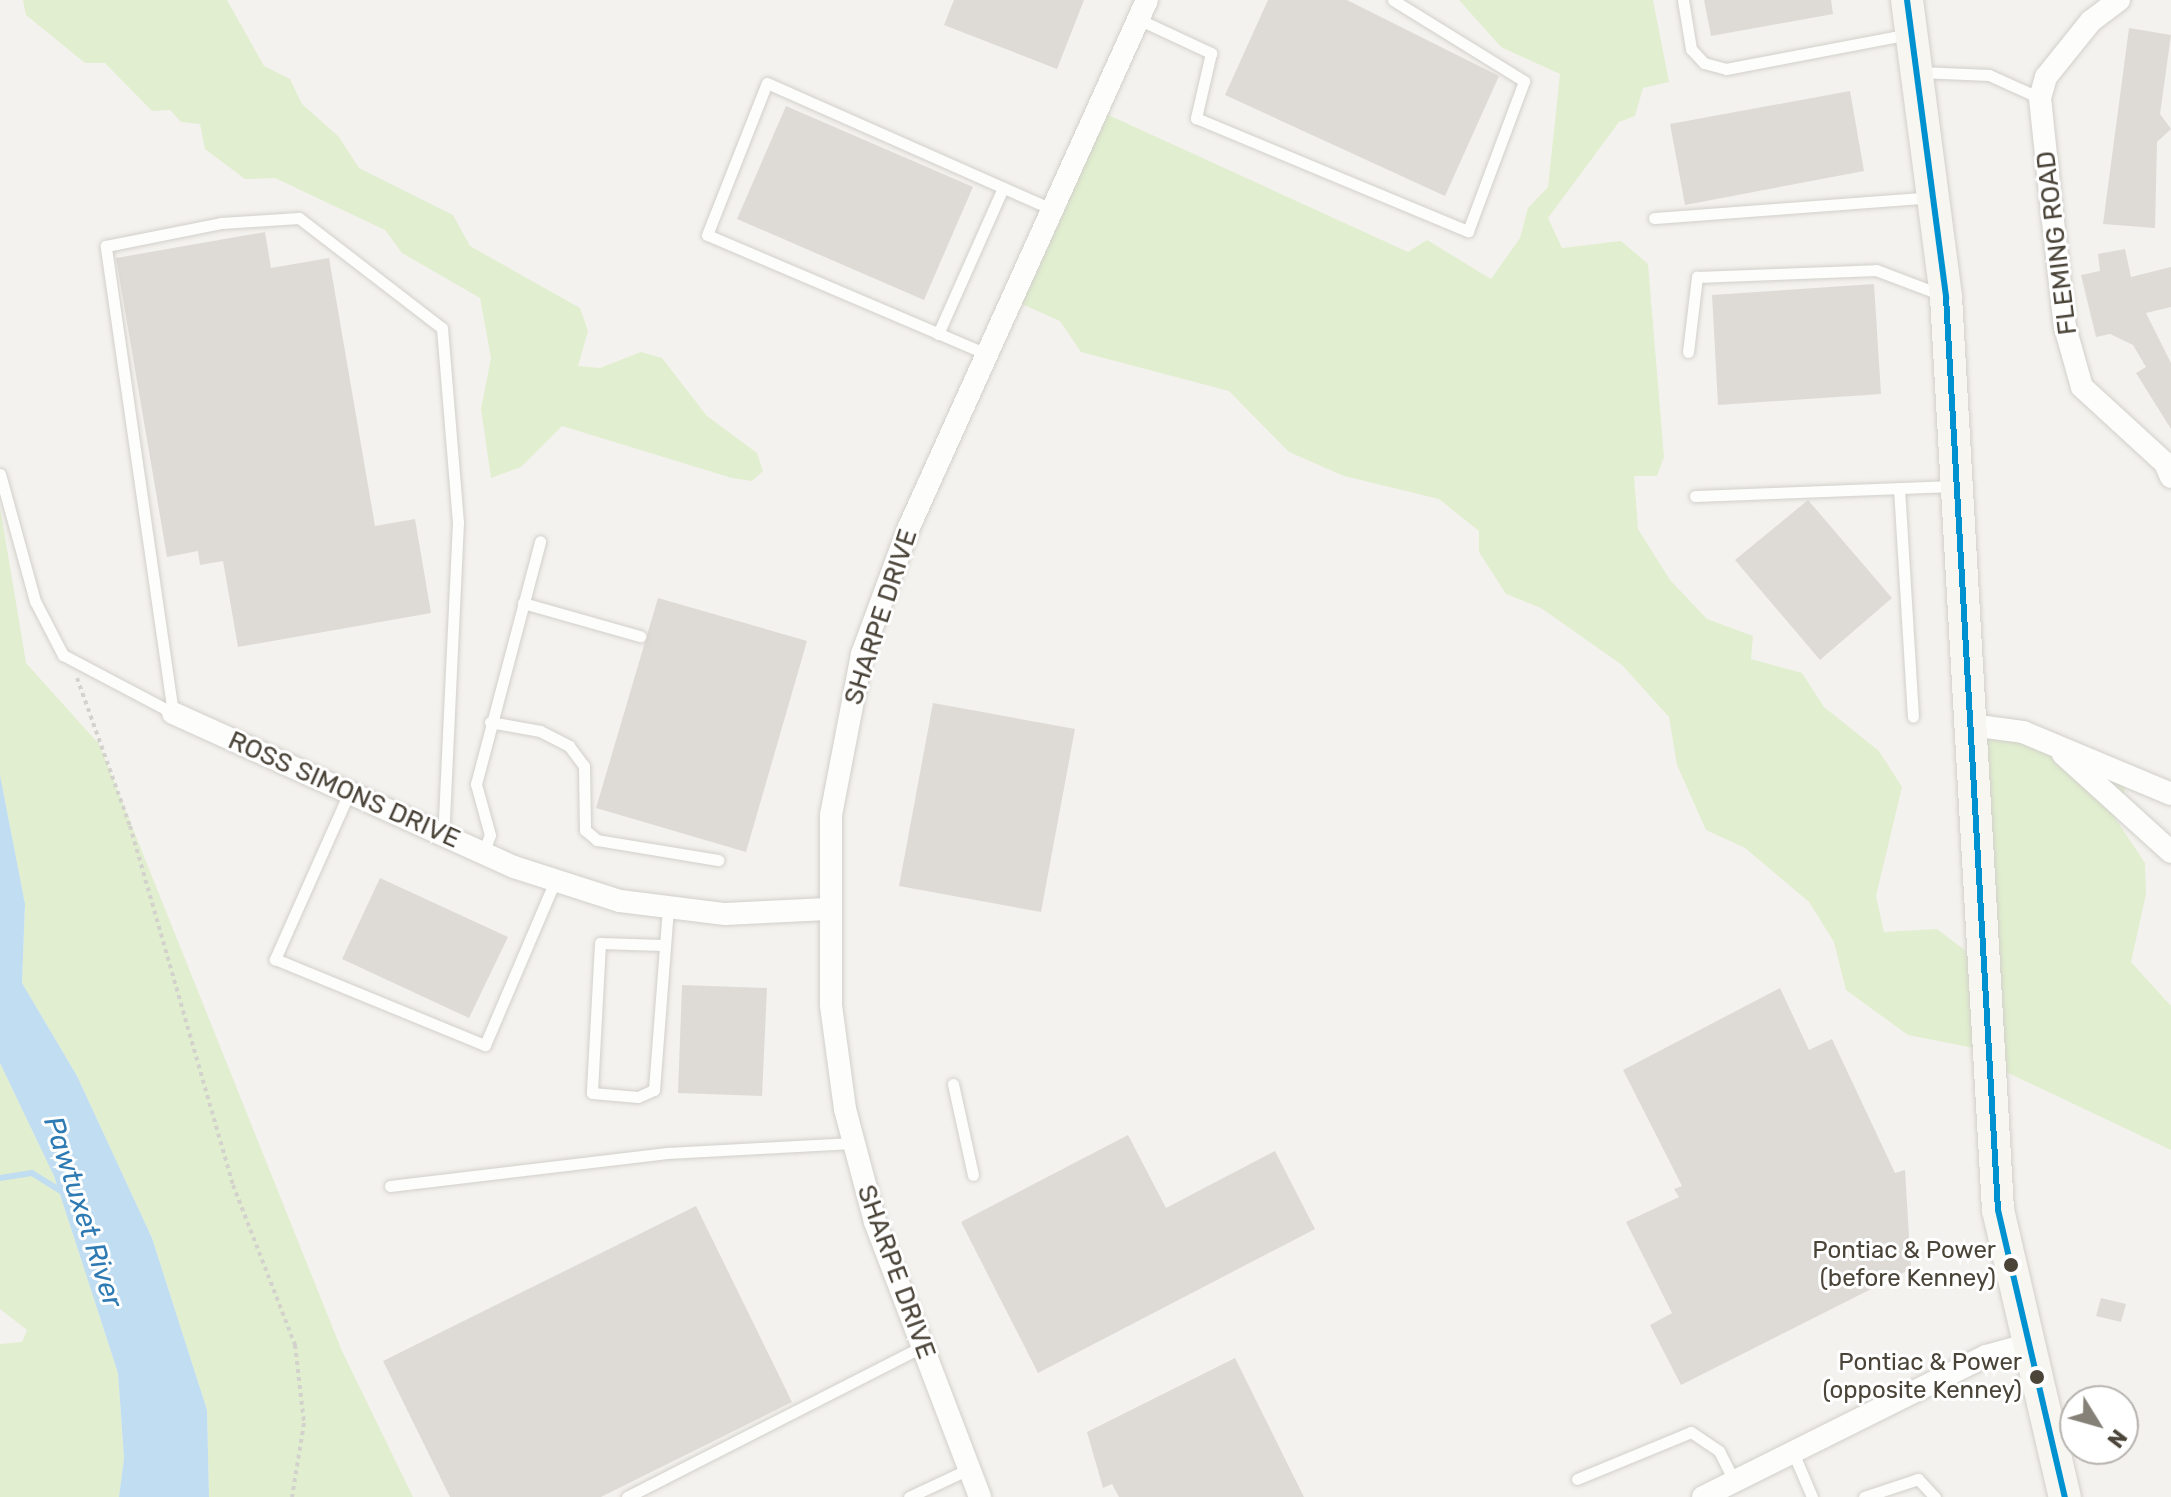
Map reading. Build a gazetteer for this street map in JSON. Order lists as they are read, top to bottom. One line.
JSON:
{"streets":{"street":["FLEMING ROAD","SHARPE DRIVE","ROSS SIMONS DRIVE"]},"crossings":[["SHARPE DRIVE","ROSS SIMONS DRIVE"]],"water":["Pawtuxet River"],"places":["Pontiac & Power (before Kenney)","Pontiac & Power (opposite Kenney)"],"north":"bottom right"}
